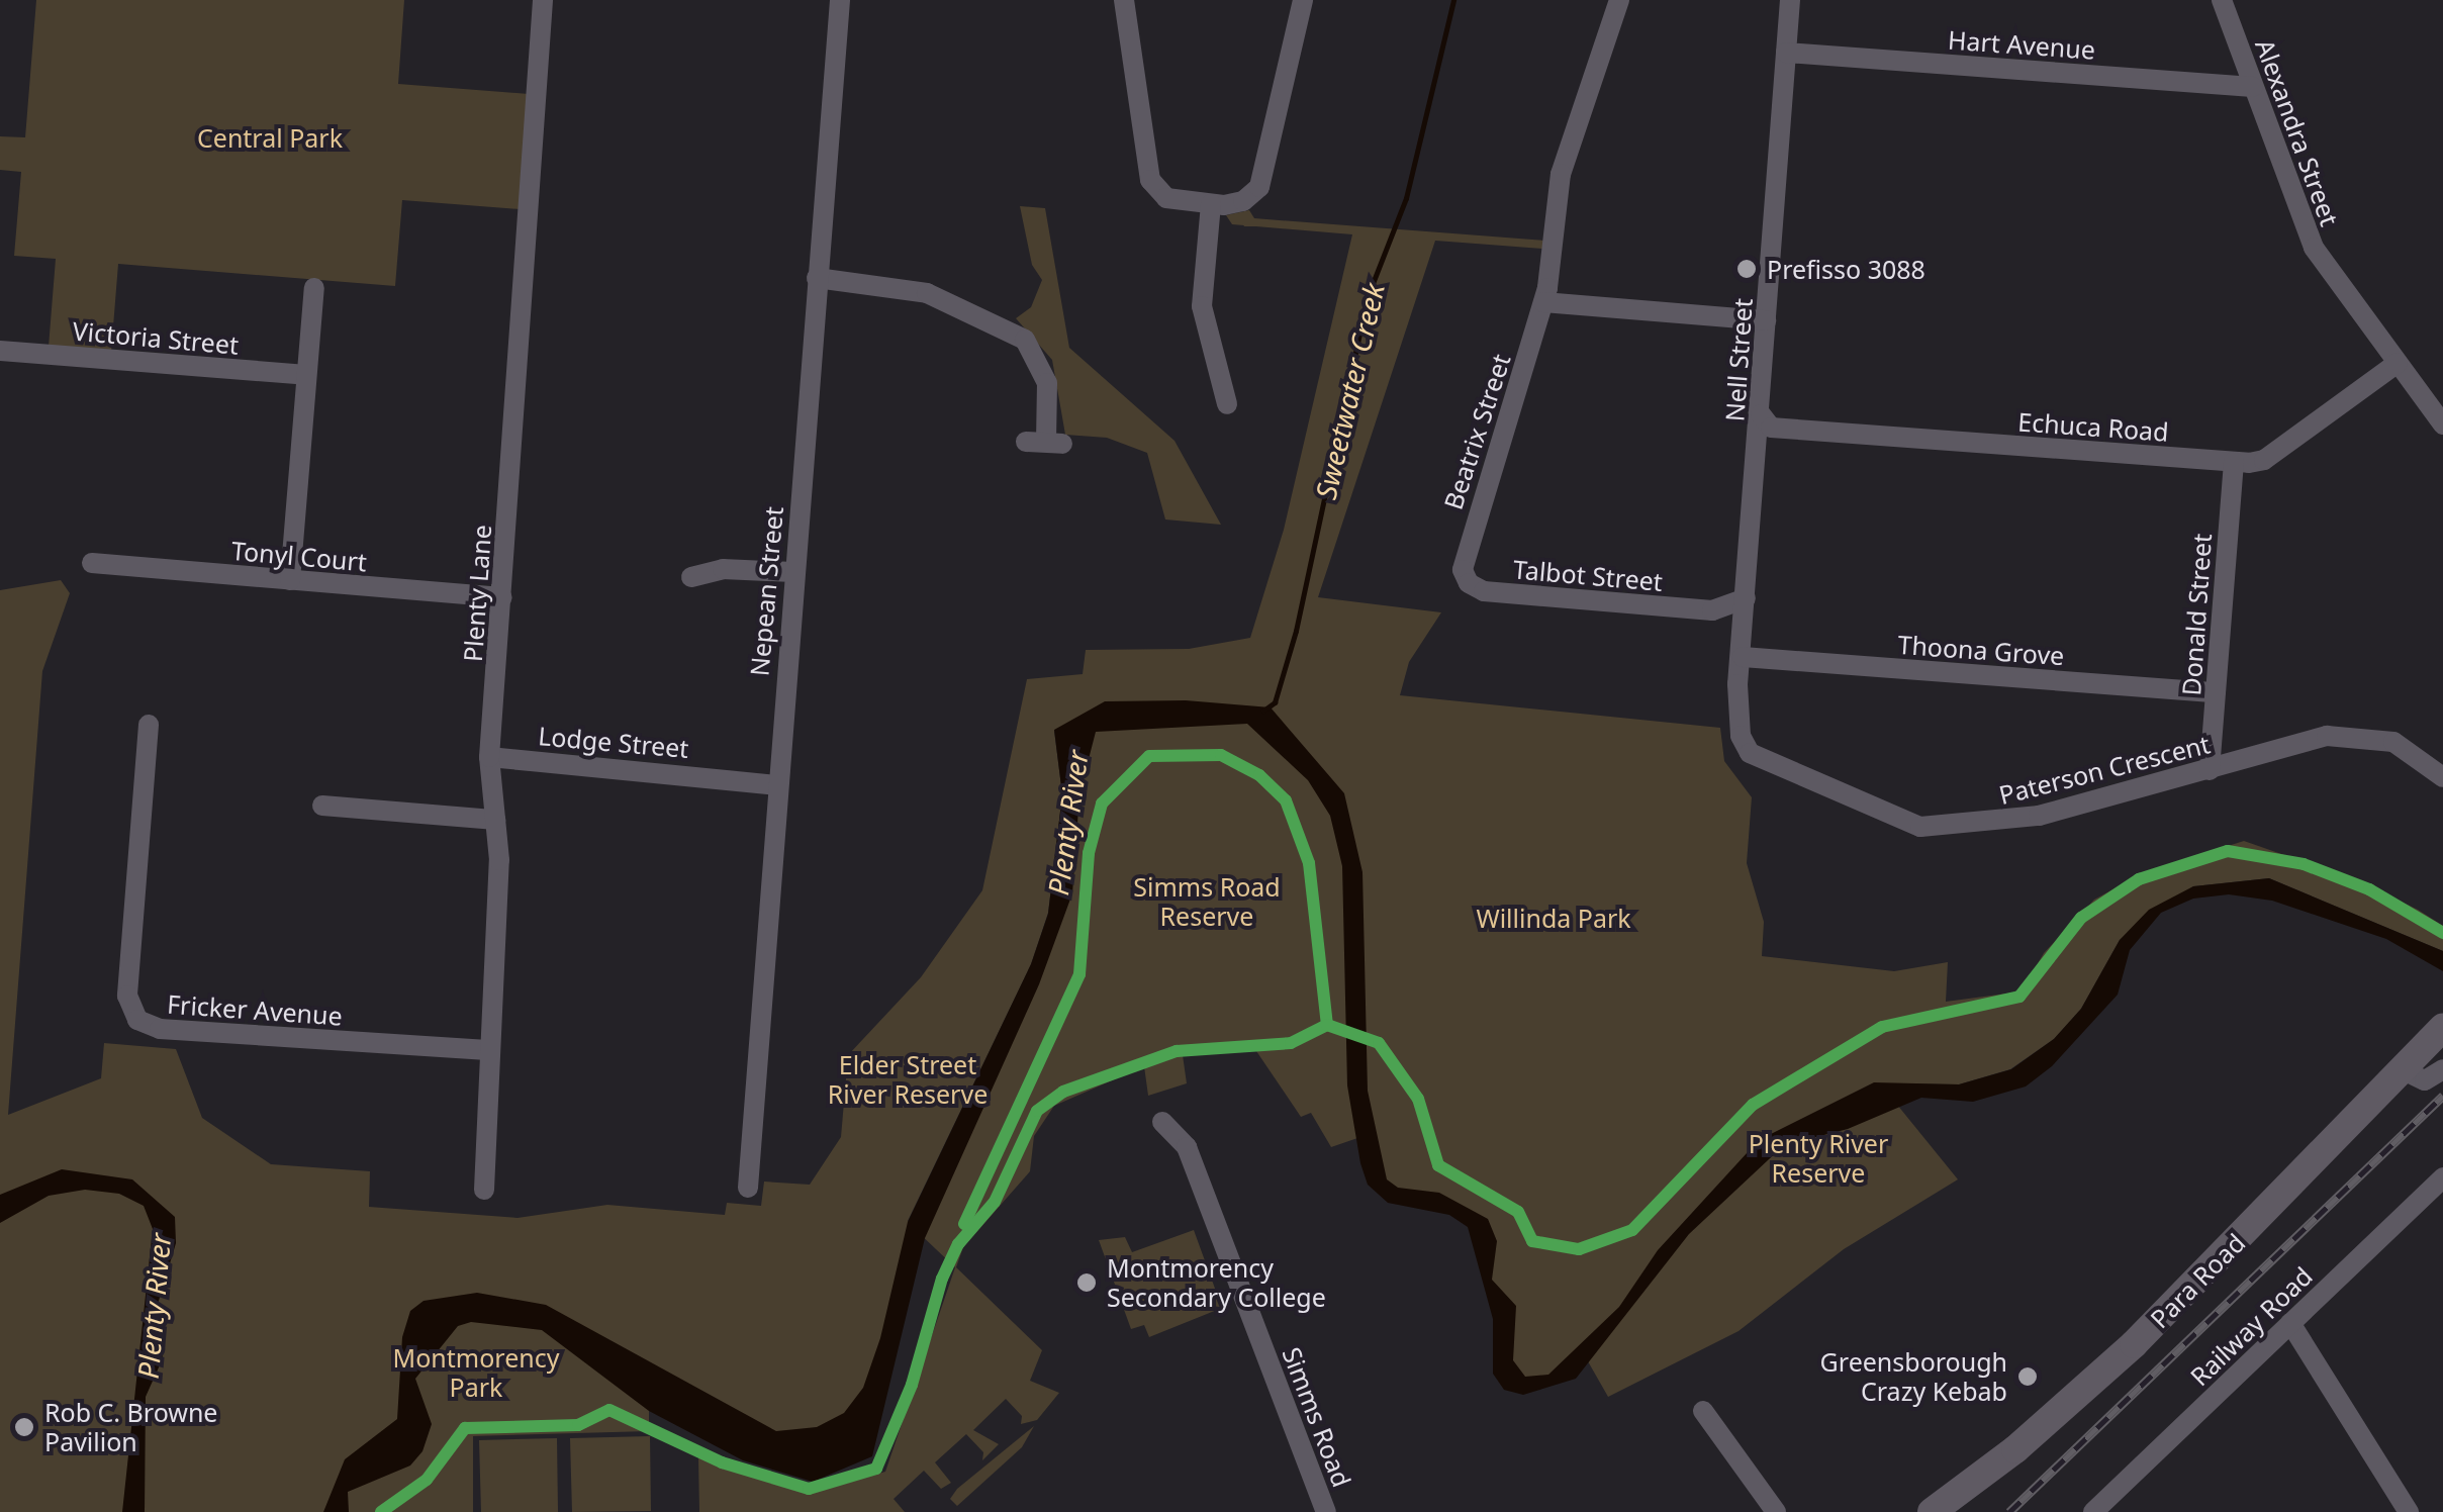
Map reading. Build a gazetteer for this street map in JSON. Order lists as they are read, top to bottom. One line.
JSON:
{"streets":{"main road":["Para Road"],"street":["Hart Avenue","Alexandra Street","Victoria Street","Nell Street","Echuca Road","Beatrix Street","Tonyl Court","Talbot Street","Nepean Street","Plenty Lane","Donald Street","Thoona Grove","Lodge Street","Paterson Crescent","Fricker Avenue","Railway Road","Simms Road"]},"crossings":[["Hart Avenue","Alexandra Street"],["Hart Avenue","Nell Street"],["Alexandra Street","Echuca Road"],["Nell Street","Echuca Road"],["Nell Street","Talbot Street"],["Nell Street","Thoona Grove"],["Nell Street","Paterson Crescent"],["Echuca Road","Donald Street"],["Beatrix Street","Talbot Street"],["Tonyl Court","Plenty Lane"],["Nepean Street","Lodge Street"],["Plenty Lane","Lodge Street"],["Plenty Lane","Fricker Avenue"],["Donald Street","Thoona Grove"],["Donald Street","Paterson Crescent"]],"water":["Sweetwater Creek","Plenty River"],"parks":["Central Park","Simms Road Reserve","Willinda Park","Elder Street River Reserve","Plenty River Reserve","Montmorency Park"],"places":["Prefisso 3088","Montmorency Secondary College","Greensborough Crazy Kebab","Rob C. Browne Pavilion"]}
